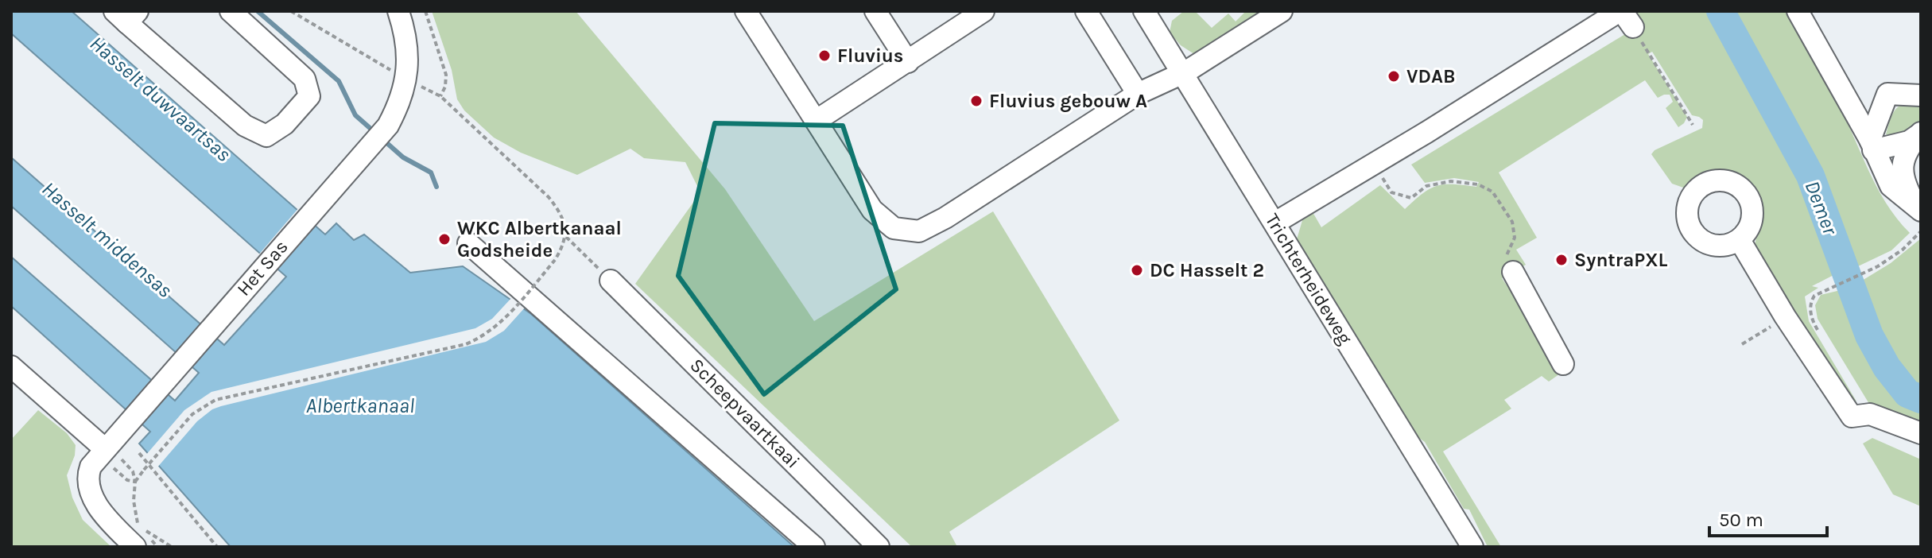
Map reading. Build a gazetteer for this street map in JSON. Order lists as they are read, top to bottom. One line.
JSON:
{"streets":{"street":["Het Sas","Trichterheideweg","Scheepvaartkaai"]},"water":["Hasselt duwvaartsas","Demer","Hasselt middensas","Albertkanaal"],"places":["Fluvius","VDAB","Fluvius gebouw A","WKC Albertkanaal Godsheide","SyntraPXL","DC Hasselt 2"],"scale_bar":"50 m"}
